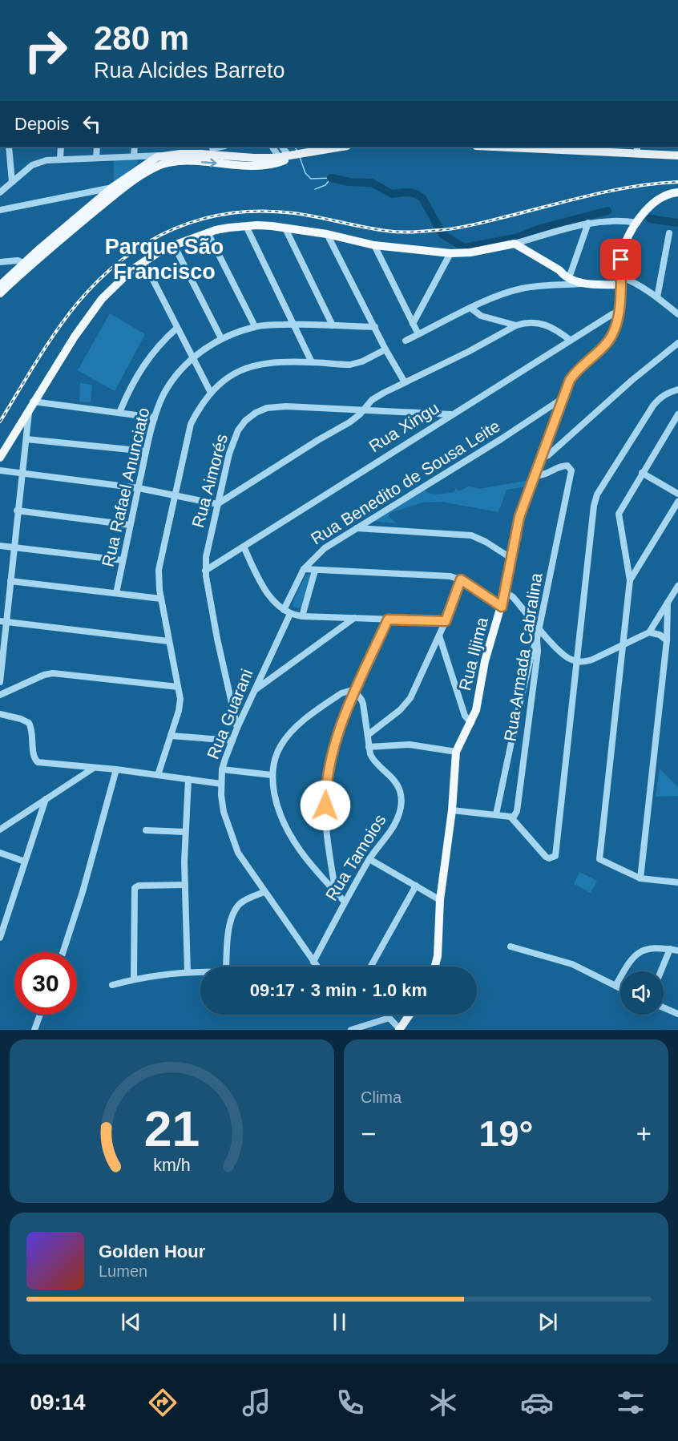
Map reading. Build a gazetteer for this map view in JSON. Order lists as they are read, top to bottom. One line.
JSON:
{"streets":{"main road":["Rua Iljima"],"street":["Rua Xingu","Rua Aimorés","Rua Benedito de Sousa Leite","Rua Rafael Anunciato","Rua Armada Cabralina","Rua Guarani","Rua Tamoios"]},"crossings":[["Rua Xingu","Rua Aimorés"],["Rua Xingu","Rua Iljima"],["Rua Aimorés","Rua Guarani"],["Rua Benedito de Sousa Leite","Rua Iljima"],["Rua Benedito de Sousa Leite","Rua Guarani"],["Rua Iljima","Rua Armada Cabralina"],["Rua Guarani","Rua Tamoios"]],"districts":["Parque São Francisco"],"page":{"turn":["280 m","Rua Alcides Barreto"],"then":"Depois","limit":"30","trip":"09:17 · 3 min · 1.0 km","tile":"Clima","heat":["−","19°","+"],"song":["Golden Hour","Lumen"],"tabs":"09:14","gauge":["21","km/h"]}}
